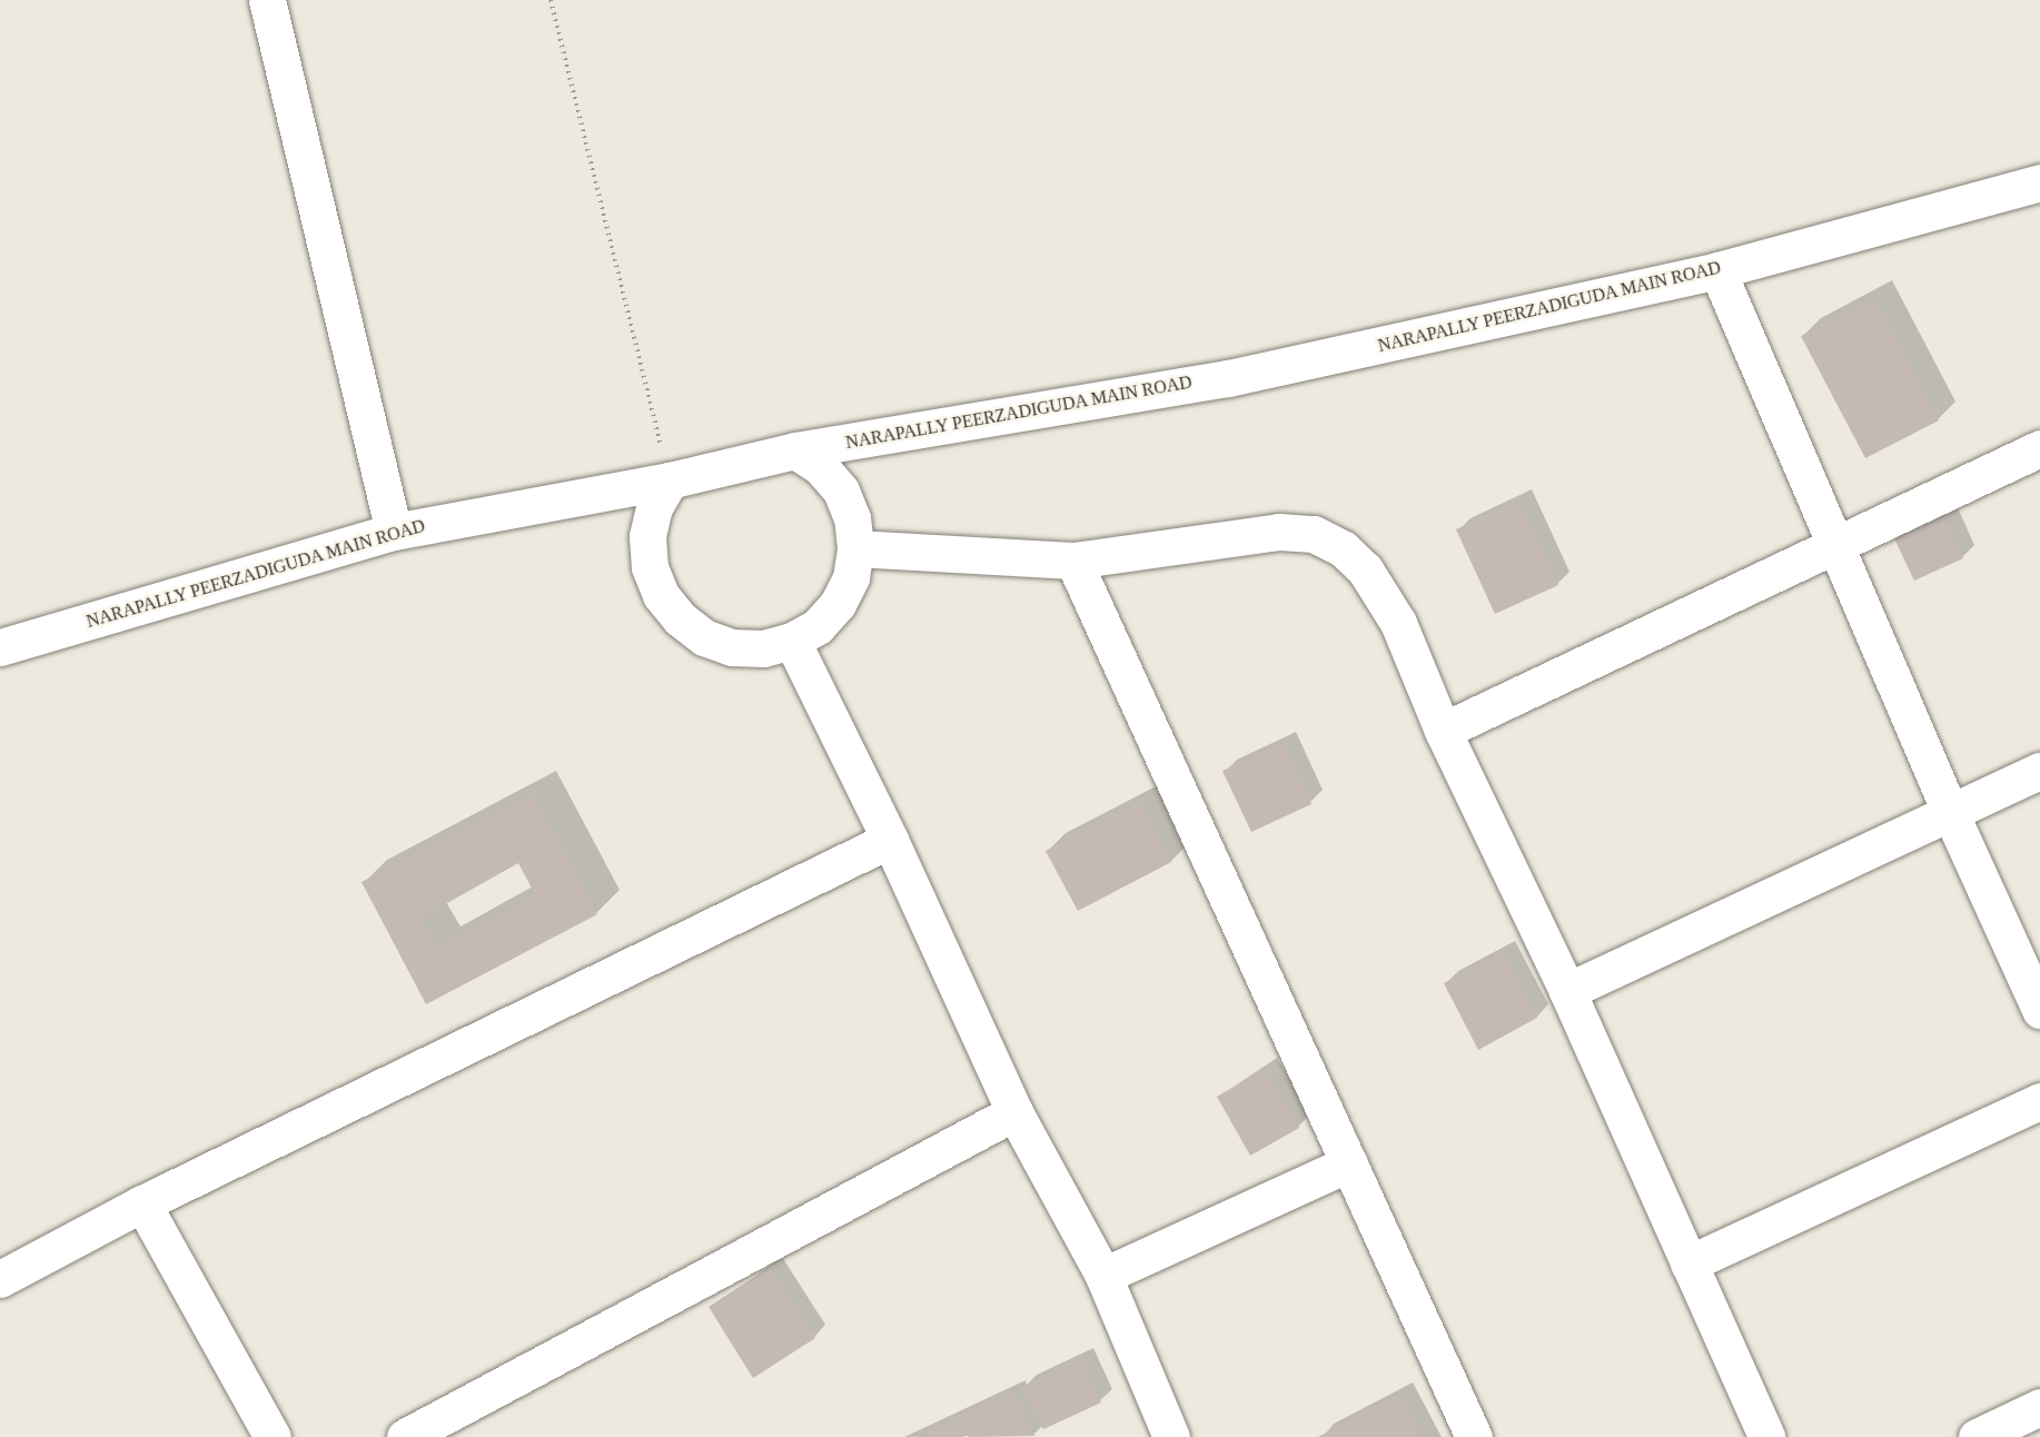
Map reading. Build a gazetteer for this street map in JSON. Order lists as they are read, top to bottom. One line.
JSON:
{"streets":{"street":["NARAPALLY PEERZADIGUDA MAIN ROAD"]}}
